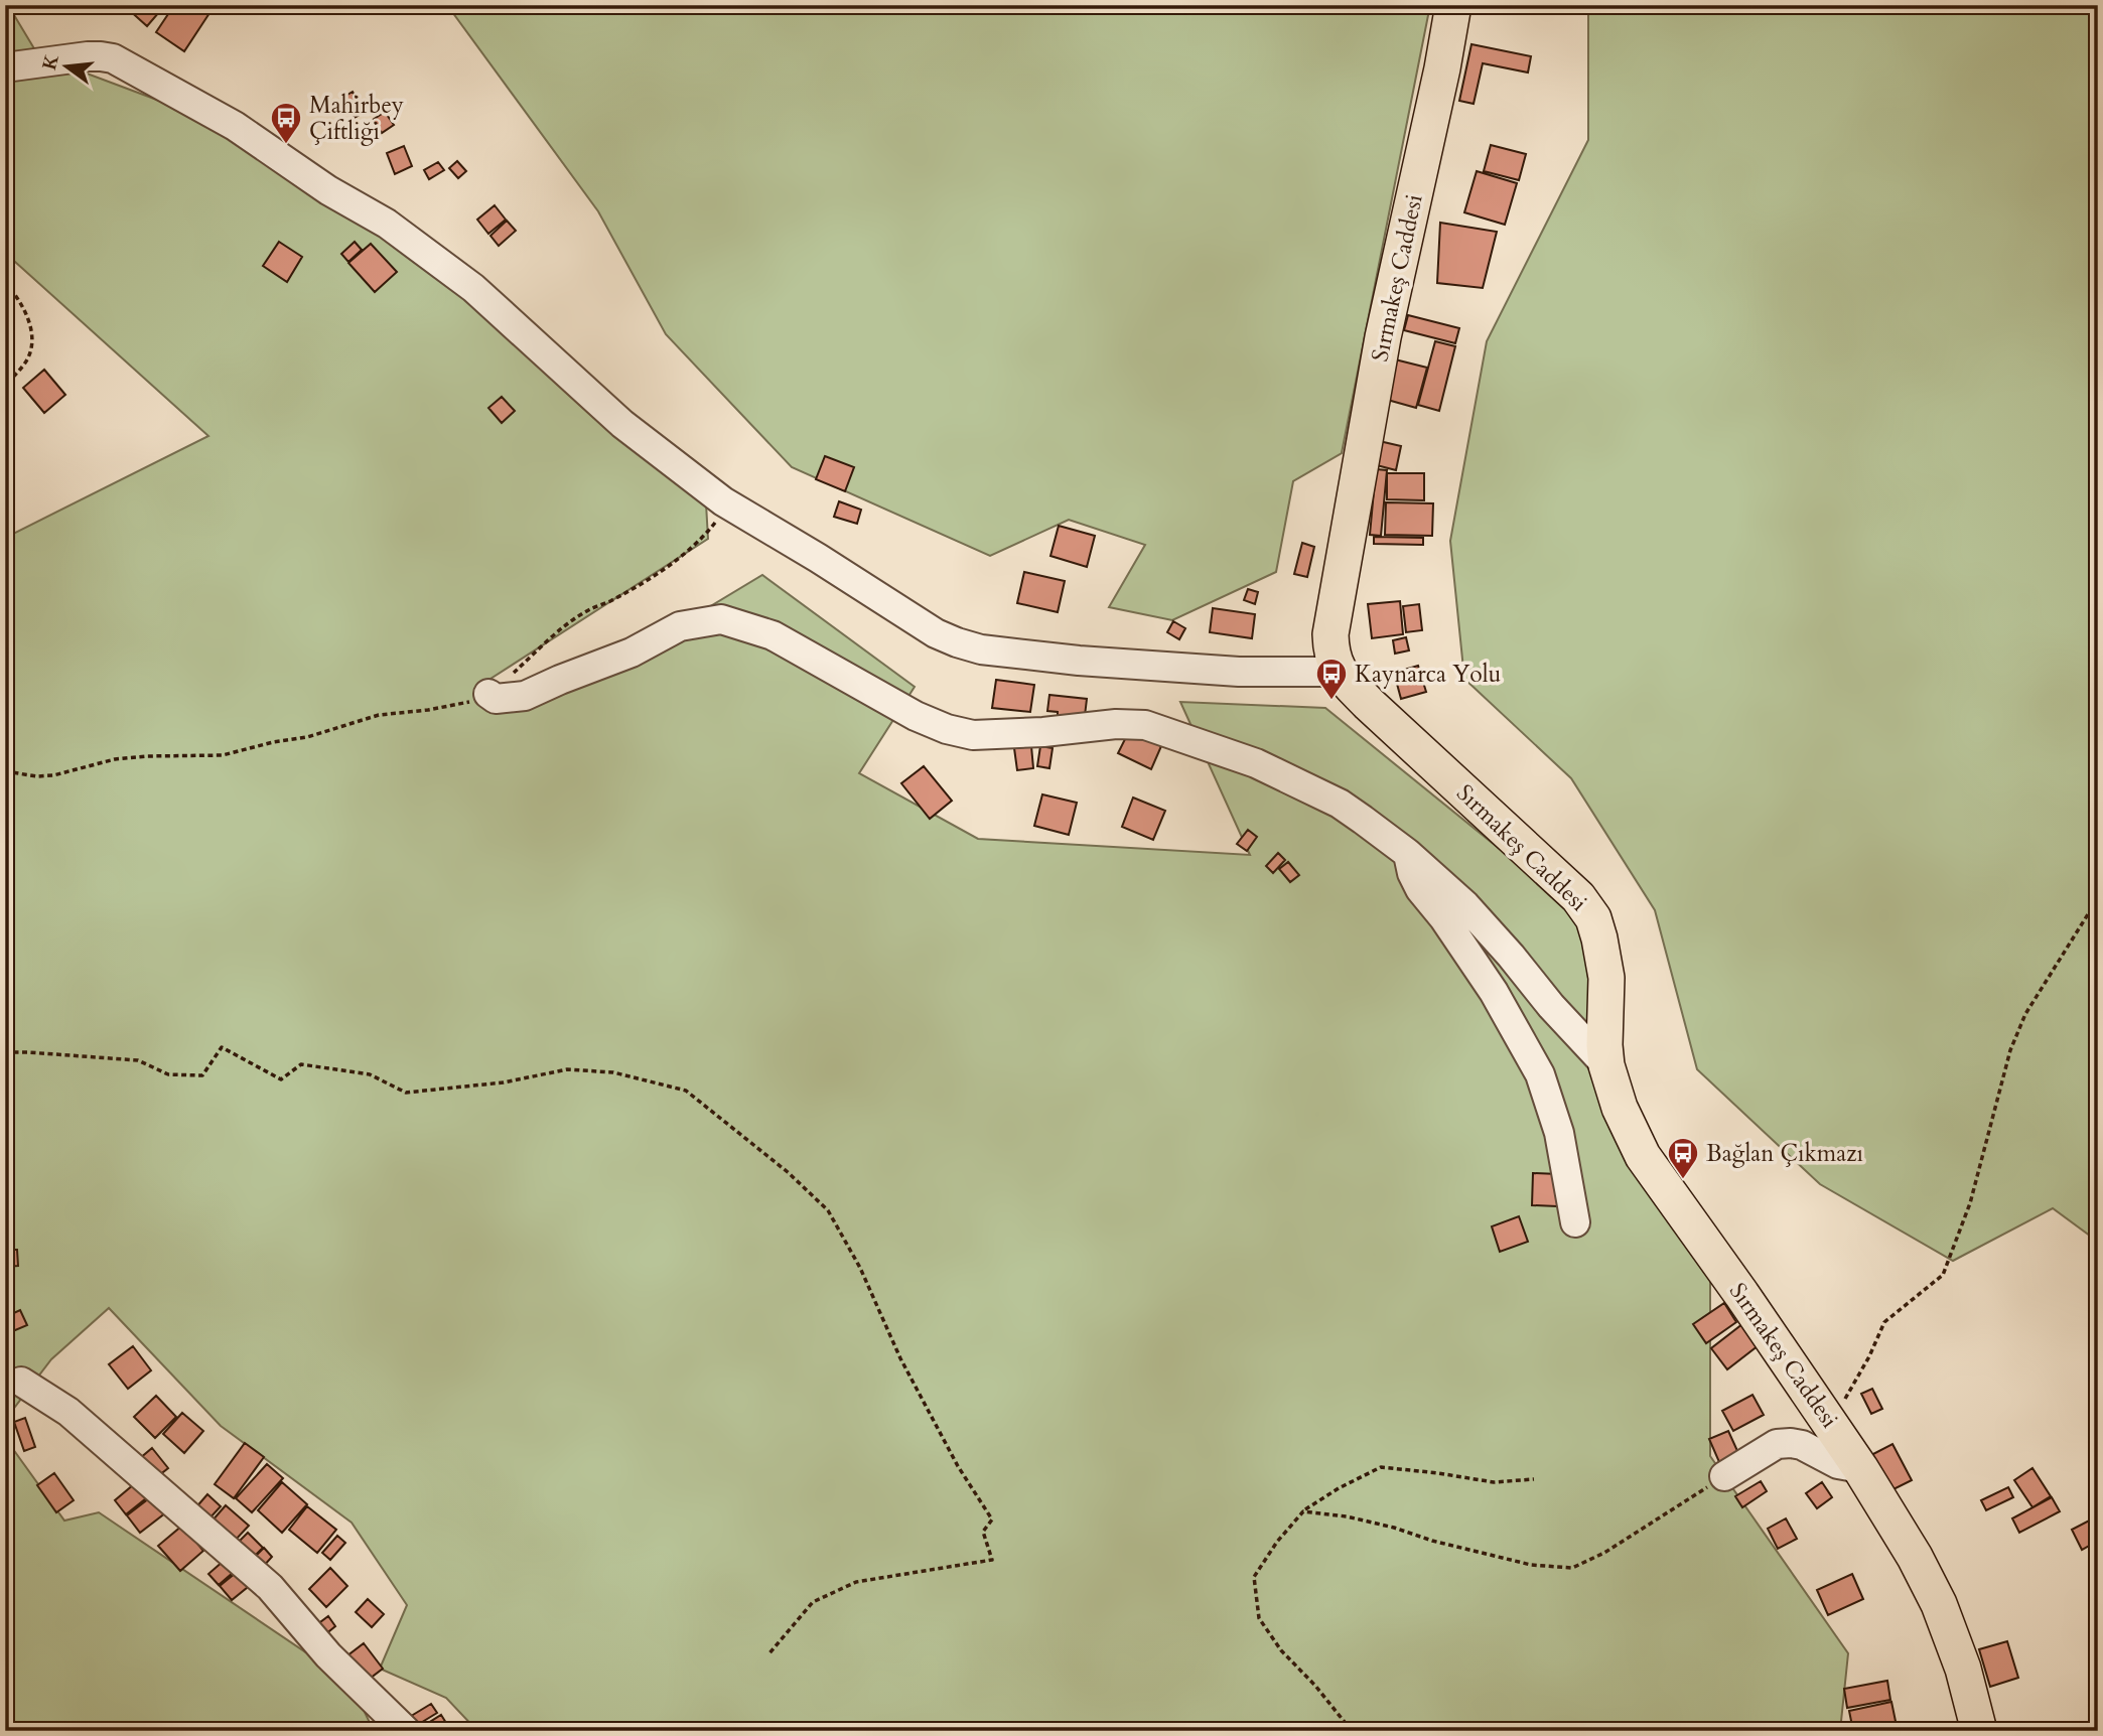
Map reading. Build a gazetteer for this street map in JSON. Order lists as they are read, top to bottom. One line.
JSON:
{"streets":{"main road":["Sırmakeş Caddesi"]},"places":{"bus stop":["Mahirbey Çiftliği","Kaynarca Yolu","Bağlan Çıkmazı"]},"north":"left"}
